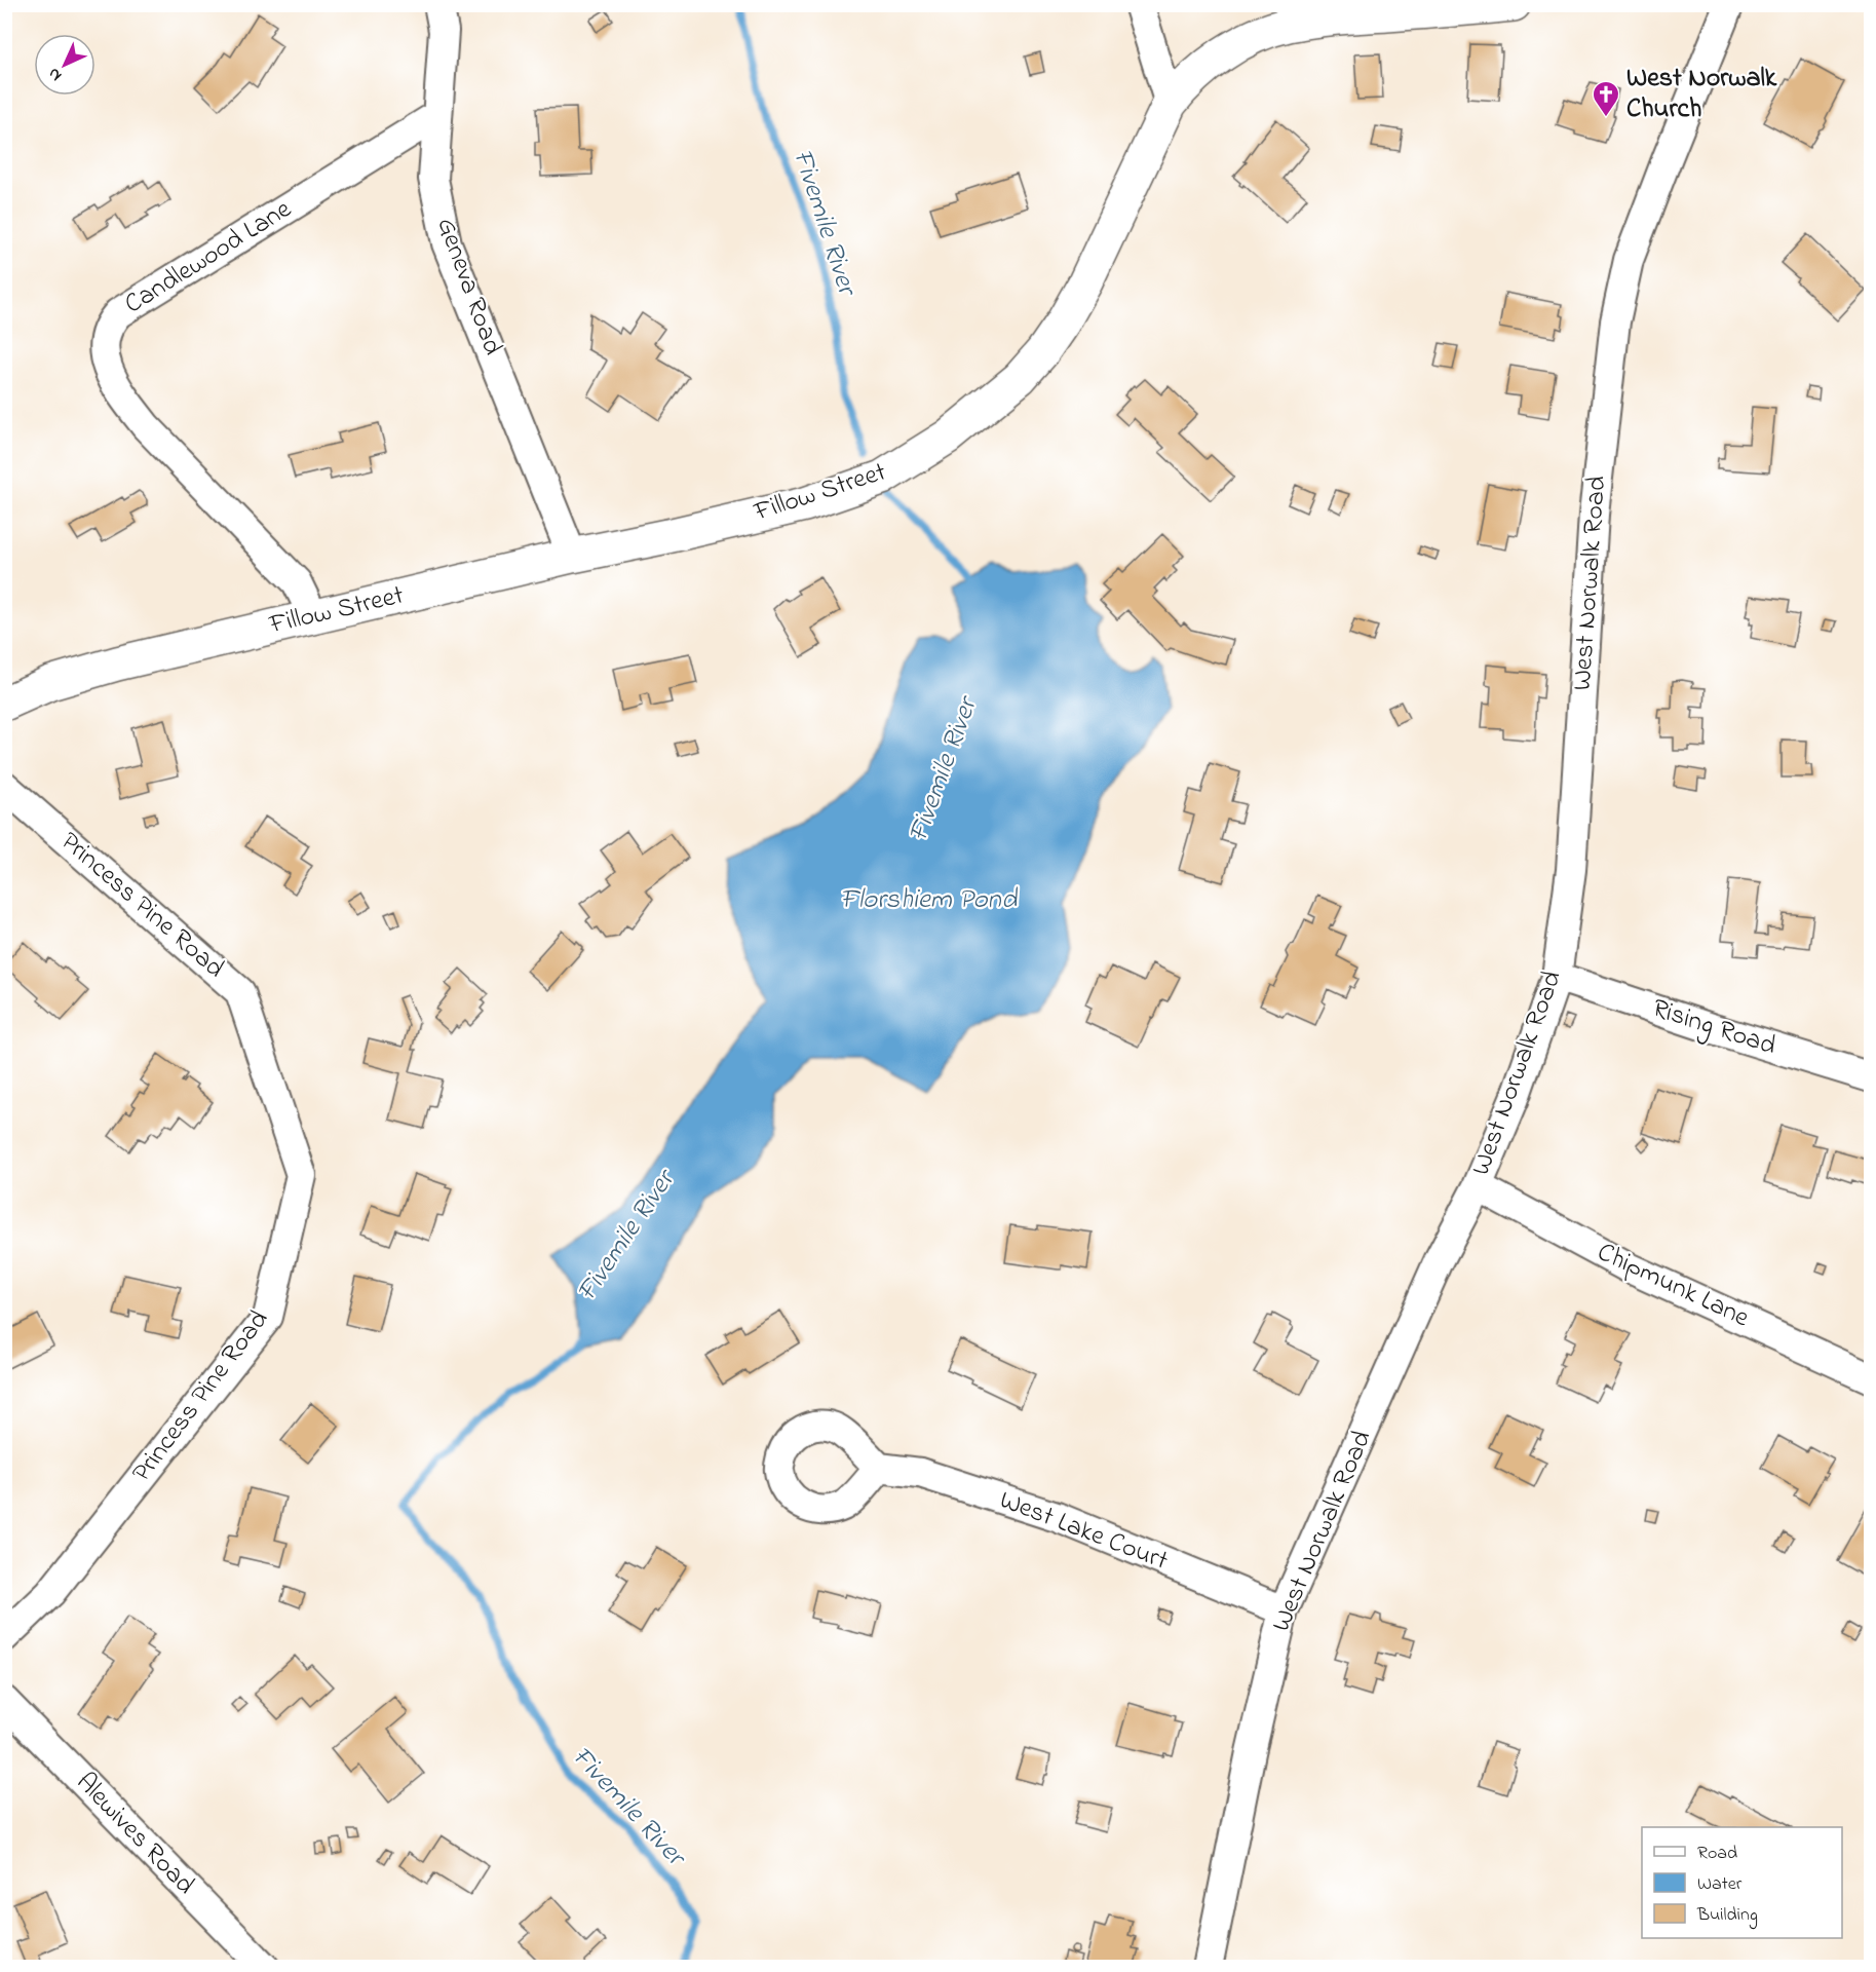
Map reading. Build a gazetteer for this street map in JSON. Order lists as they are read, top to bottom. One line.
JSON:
{"streets":{"main road":["Fillow Street"],"street":["Candlewood Lane","Geneva Road","West Norwalk Road","Princess Pine Road","Rising Road","Chipmunk Lane","West Lake Court","Alewives Road"]},"crossings":[["Candlewood Lane","Geneva Road"],["Candlewood Lane","Fillow Street"],["Geneva Road","Fillow Street"],["West Norwalk Road","Rising Road"],["West Norwalk Road","Chipmunk Lane"],["West Norwalk Road","West Lake Court"]],"water":["Fivemile River","Florshiem Pond"],"places":{"church":["West Norwalk Church"]},"legend":["Road","Water","Building"],"north":"bottom left"}
